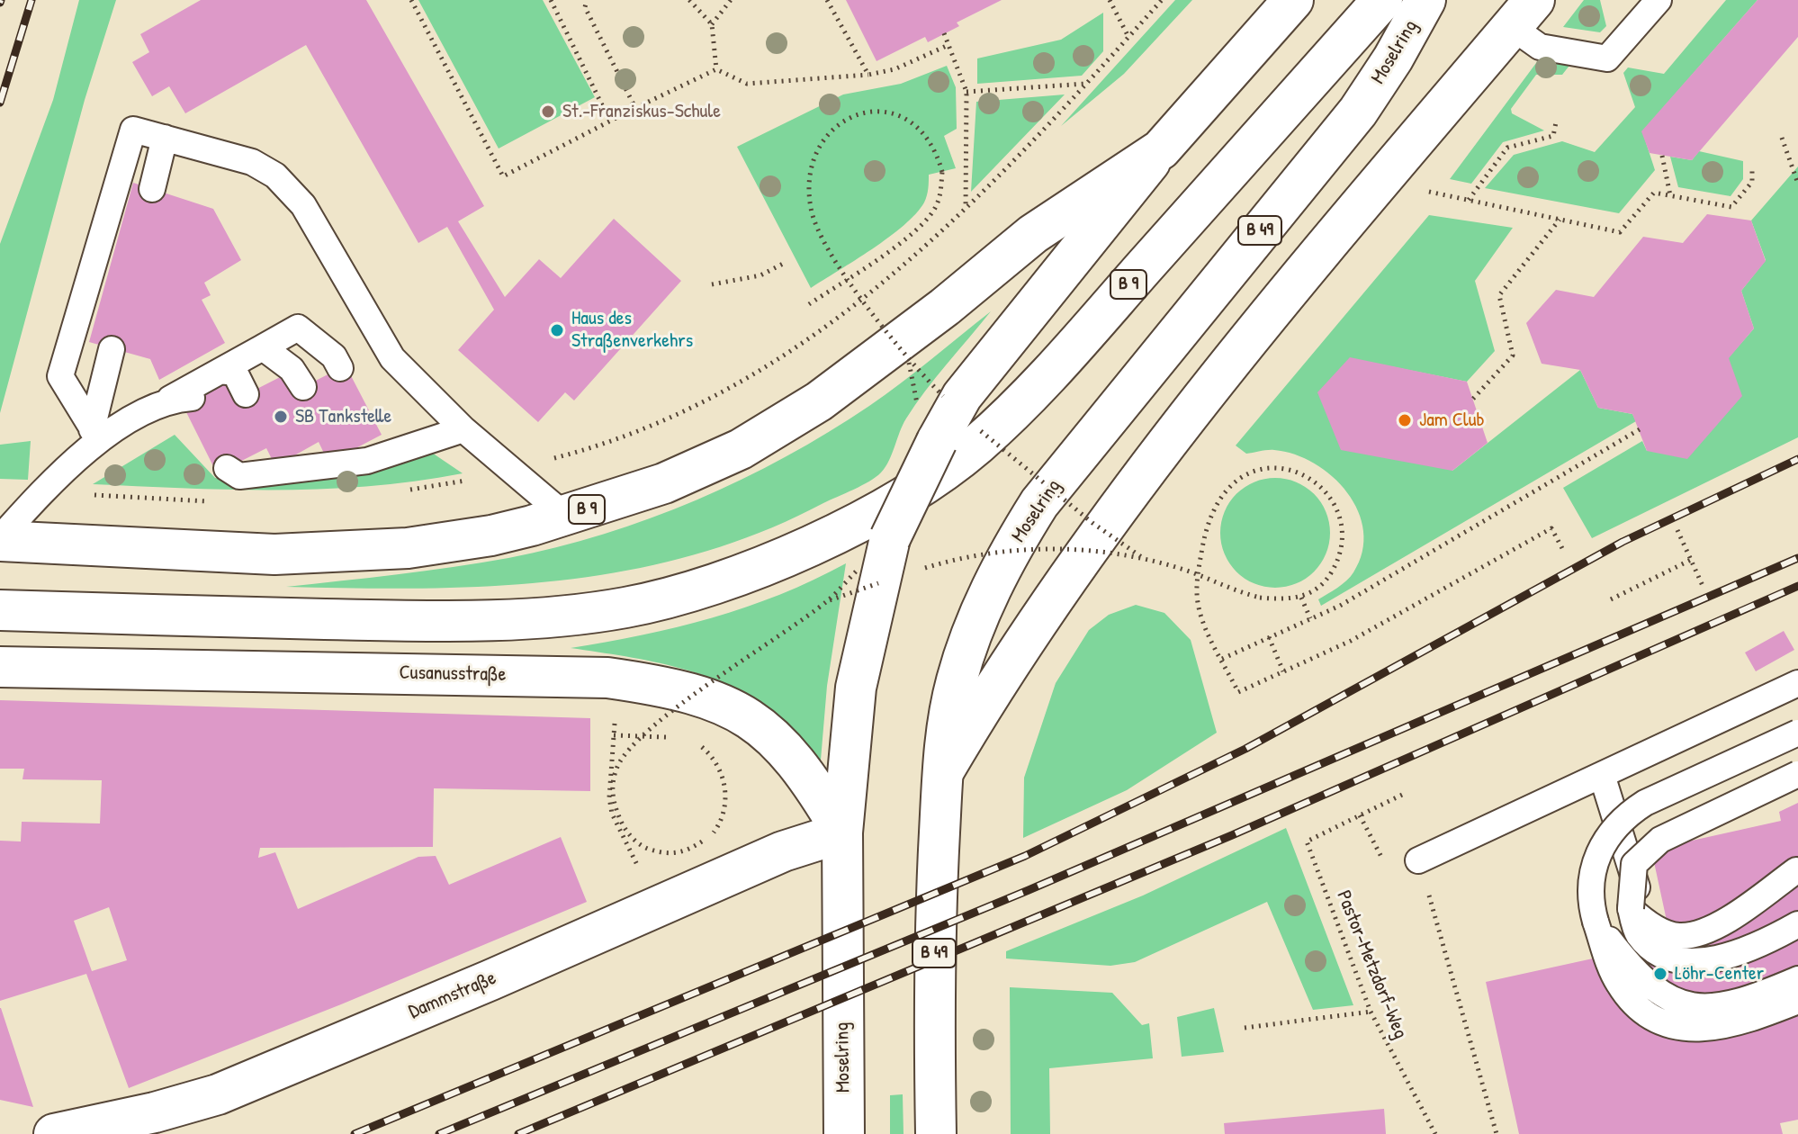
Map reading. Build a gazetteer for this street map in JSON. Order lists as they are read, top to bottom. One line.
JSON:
{"streets":{"main road":["Moselring","B 49","B 9","Cusanusstraße","Dammstraße"],"path":["Pastor-Metzdorf-Weg"]},"crossings":[["Moselring","B 9"],["Moselring","Cusanusstraße"],["Moselring","Dammstraße"],["Cusanusstraße","Dammstraße"]],"places":["St.-Franziskus-Schule","Haus des Straßenverkehrs","SB Tankstelle","Jam Club","Löhr-Center"]}
